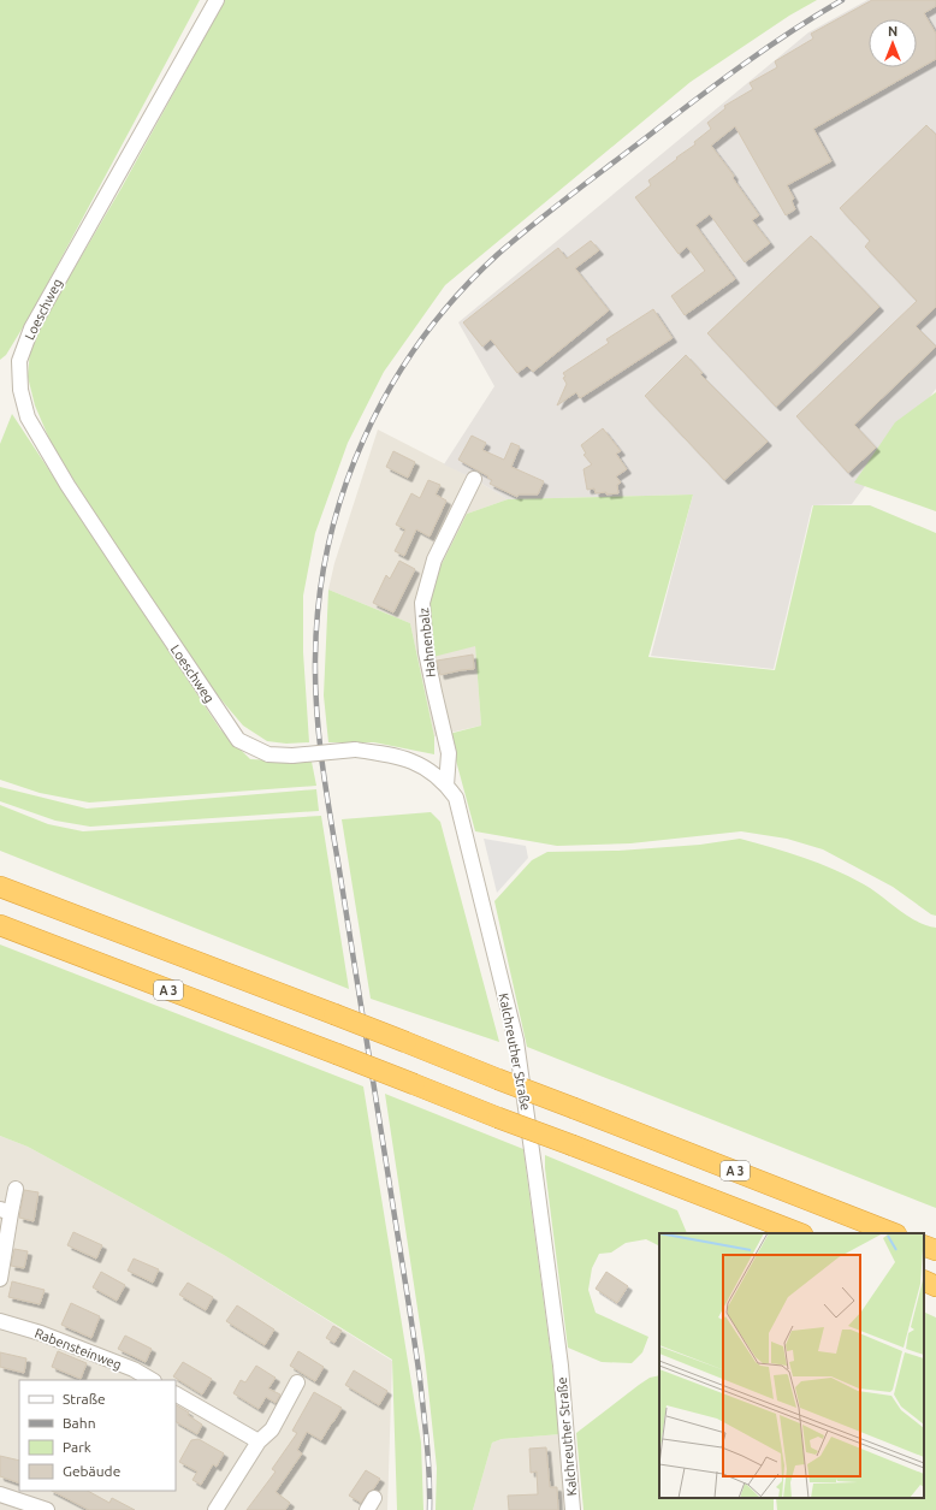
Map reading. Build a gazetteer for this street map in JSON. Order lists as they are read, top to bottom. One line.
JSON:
{"streets":{"highway":["A 3"],"street":["Loeschweg","Hahnenbalz","Kalchreuther Straße","Rabensteinweg"]},"crossings":[["Loeschweg","Kalchreuther Straße"],["Hahnenbalz","Kalchreuther Straße"]],"legend":["Straße","Bahn","Park","Gebäude"],"north":"top"}
